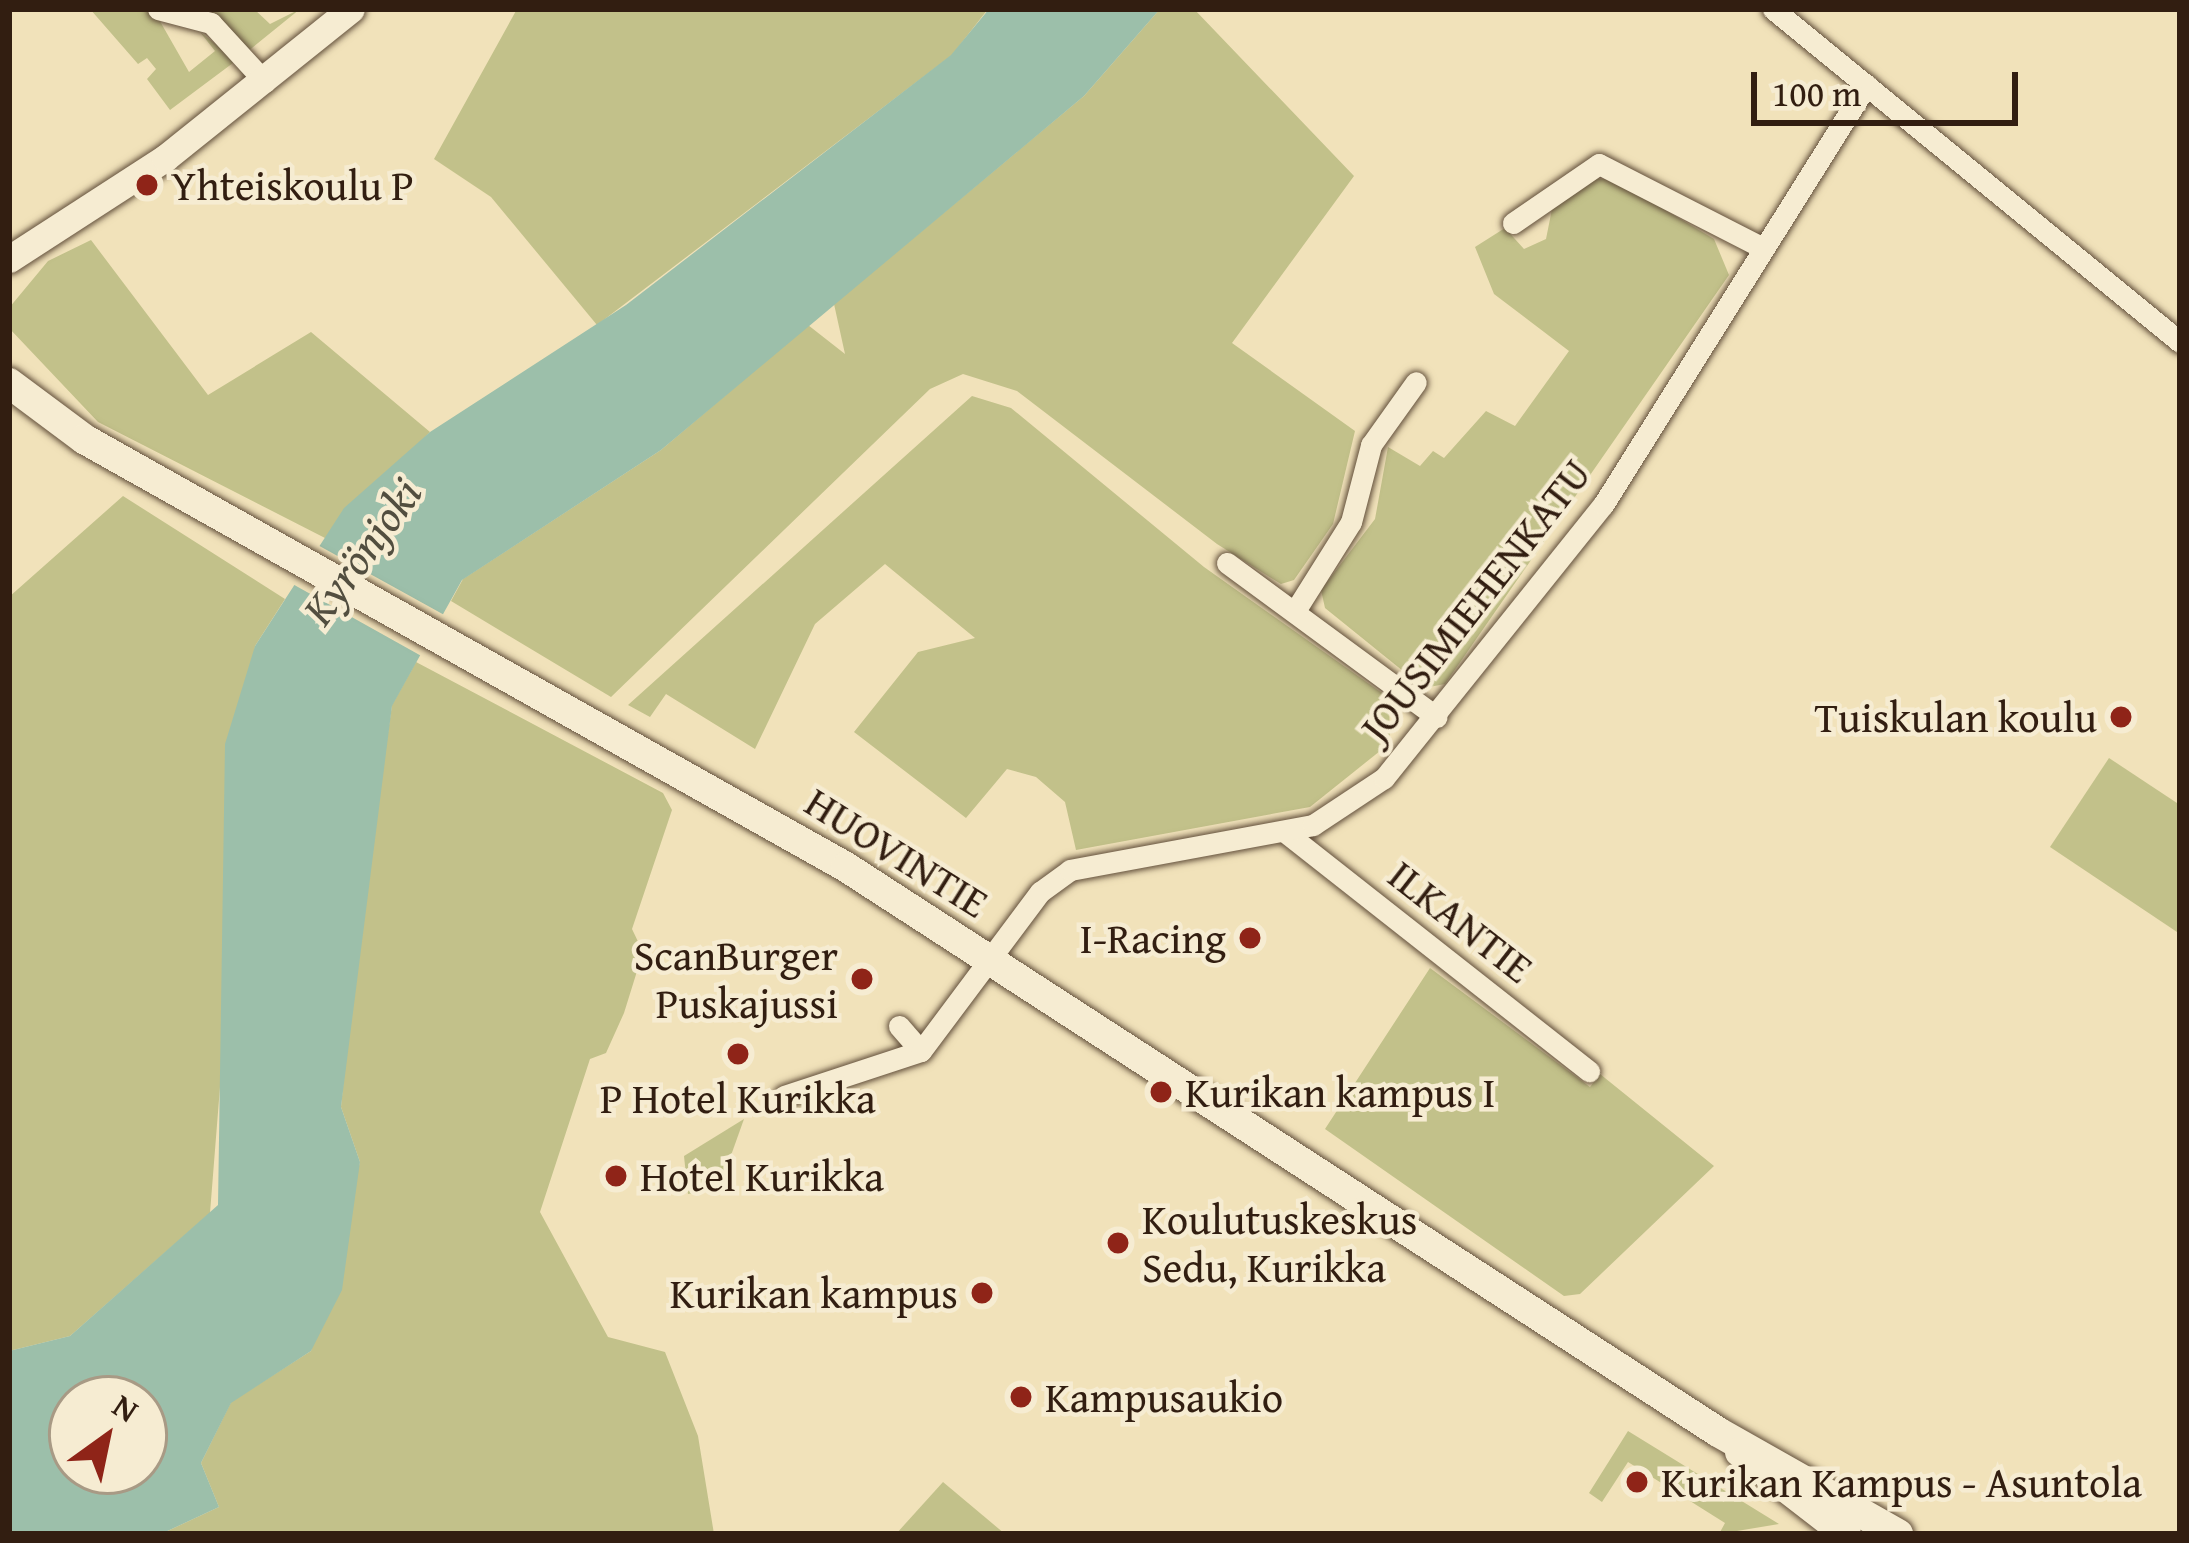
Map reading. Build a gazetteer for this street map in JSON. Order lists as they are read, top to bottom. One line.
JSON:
{"streets":{"main road":["HUOVINTIE"],"street":["JOUSIMIEHENKATU","ILKANTIE"]},"crossings":[["JOUSIMIEHENKATU","HUOVINTIE"],["JOUSIMIEHENKATU","ILKANTIE"]],"water":["Kyrönjoki"],"places":["Yhteiskoulu P","Tuiskulan koulu","I-Racing","ScanBurger Puskajussi","P Hotel Kurikka","Kurikan kampus I","Hotel Kurikka","Koulutuskeskus Sedu, Kurikka","Kurikan kampus","Kampusaukio","Kurikan Kampus - Asuntola"],"scale_bar":"100 m","north":"top right"}
